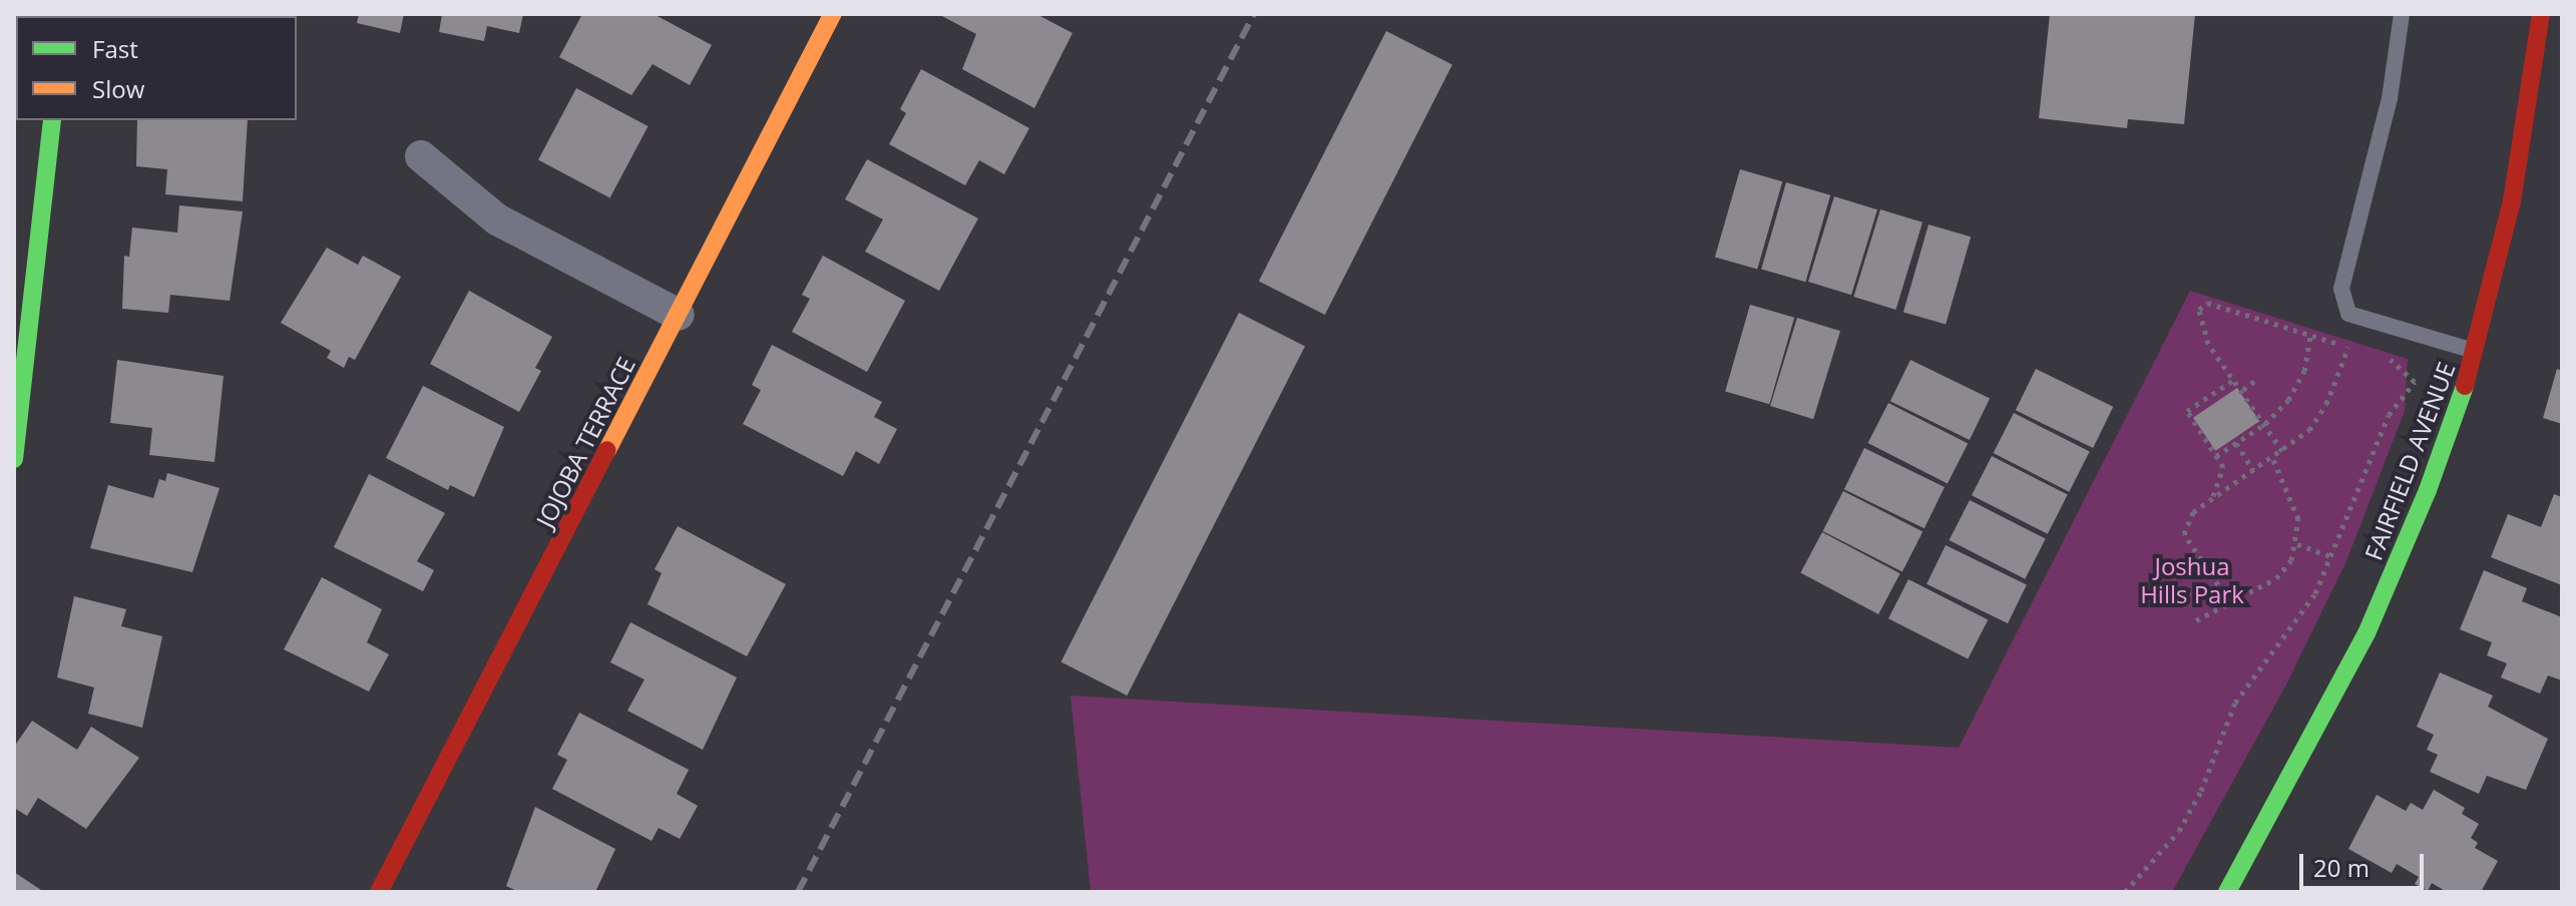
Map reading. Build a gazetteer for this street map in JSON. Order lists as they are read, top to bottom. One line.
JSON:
{"streets":{"street":["JOJOBA TERRACE","FAIRFIELD AVENUE"]},"parks":["Joshua Hills Park"],"legend":["Fast","Slow"],"scale_bar":"20 m"}
